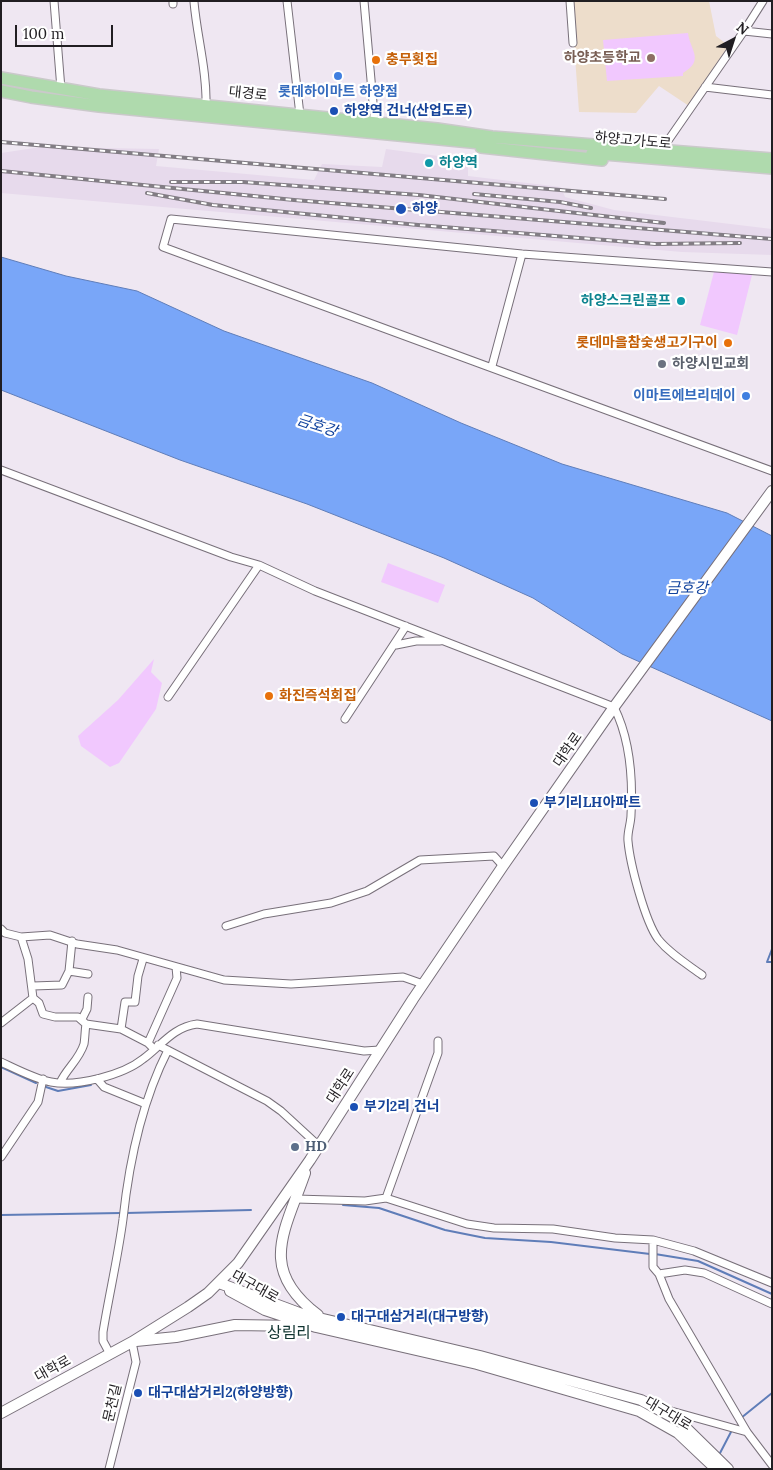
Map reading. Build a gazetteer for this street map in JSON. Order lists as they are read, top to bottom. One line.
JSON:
{"streets":{"main road":["대경로","하양고가도로","대학로","대구대로"],"street":["문천길"]},"crossings":[["대경로","하양고가도로"],["대학로","대구대로"],["대학로","문천길"]],"districts":["상림리"],"water":["금호강"],"places":["하양초등학교","충무횟집","롯데하이마트 하양점","하양역 건너(산업도로)","하양역","하양","하양스크린골프","롯데마을참숯생고기구이","하양시민교회","이마트에브리데이","화진즉석회집","부기리LH아파트","부기2리 건너","HD","대구대삼거리(대구방향)","대구대삼거리2(하양방향)"],"scale_bar":"100 m","north":"top right"}
